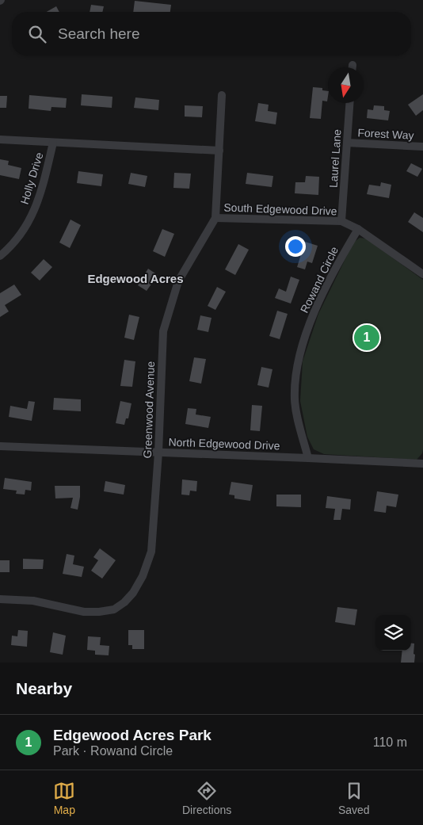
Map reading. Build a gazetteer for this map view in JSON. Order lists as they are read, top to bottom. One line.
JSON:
{"streets":{"street":["Forest Way","Laurel Lane","Holly Drive","South Edgewood Drive","Rowand Circle","Greenwood Avenue","North Edgewood Drive"]},"crossings":[["Forest Way","Laurel Lane"],["Laurel Lane","South Edgewood Drive"],["South Edgewood Drive","Rowand Circle"],["South Edgewood Drive","Greenwood Avenue"],["Rowand Circle","North Edgewood Drive"],["Greenwood Avenue","North Edgewood Drive"]],"districts":["Edgewood Acres"],"north":"bottom","page":{"search":"Search here","pins":"1","heading":"Nearby","list":[{"mark":"1","name":"Edgewood Acres Park","note":"Park · Rowand Circle","value":"110 m"}],"nav":["Map","Directions","Saved"]}}
